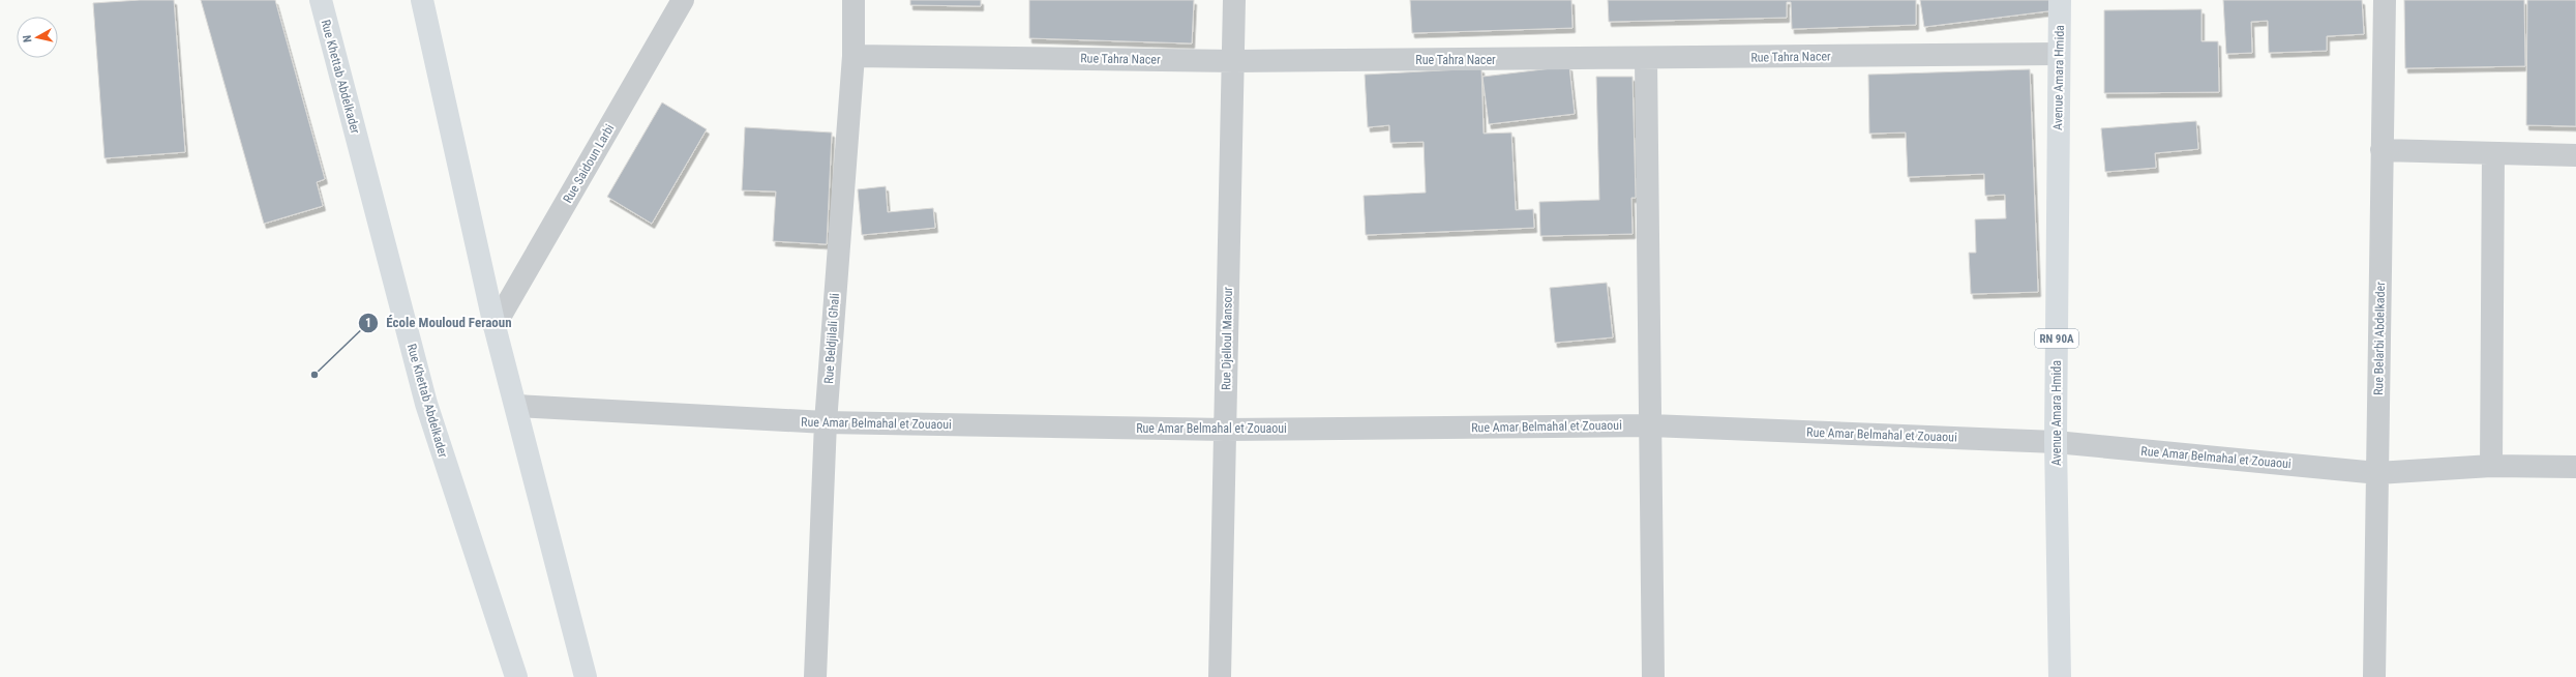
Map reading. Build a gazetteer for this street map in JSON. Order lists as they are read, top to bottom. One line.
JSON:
{"streets":{"main road":["Rue Khettab Abdelkader","Avenue Amara Hmida","RN 90A"],"street":["Rue Tahra Nacer","Rue Saidoun Larbi","Rue Beldjilali Ghali","Rue Djelloul Mansour","Rue Belarbi Abdelkader","Rue Amar Belmahal et Zouaoui"]},"crossings":[["Rue Tahra Nacer","Avenue Amara Hmida"],["Rue Tahra Nacer","Rue Beldjilali Ghali"],["Rue Tahra Nacer","Rue Djelloul Mansour"],["Avenue Amara Hmida","Rue Amar Belmahal et Zouaoui"],["Rue Beldjilali Ghali","Rue Amar Belmahal et Zouaoui"],["Rue Djelloul Mansour","Rue Amar Belmahal et Zouaoui"],["Rue Belarbi Abdelkader","Rue Amar Belmahal et Zouaoui"]],"places":["École Mouloud Feraoun"],"north":"left"}
